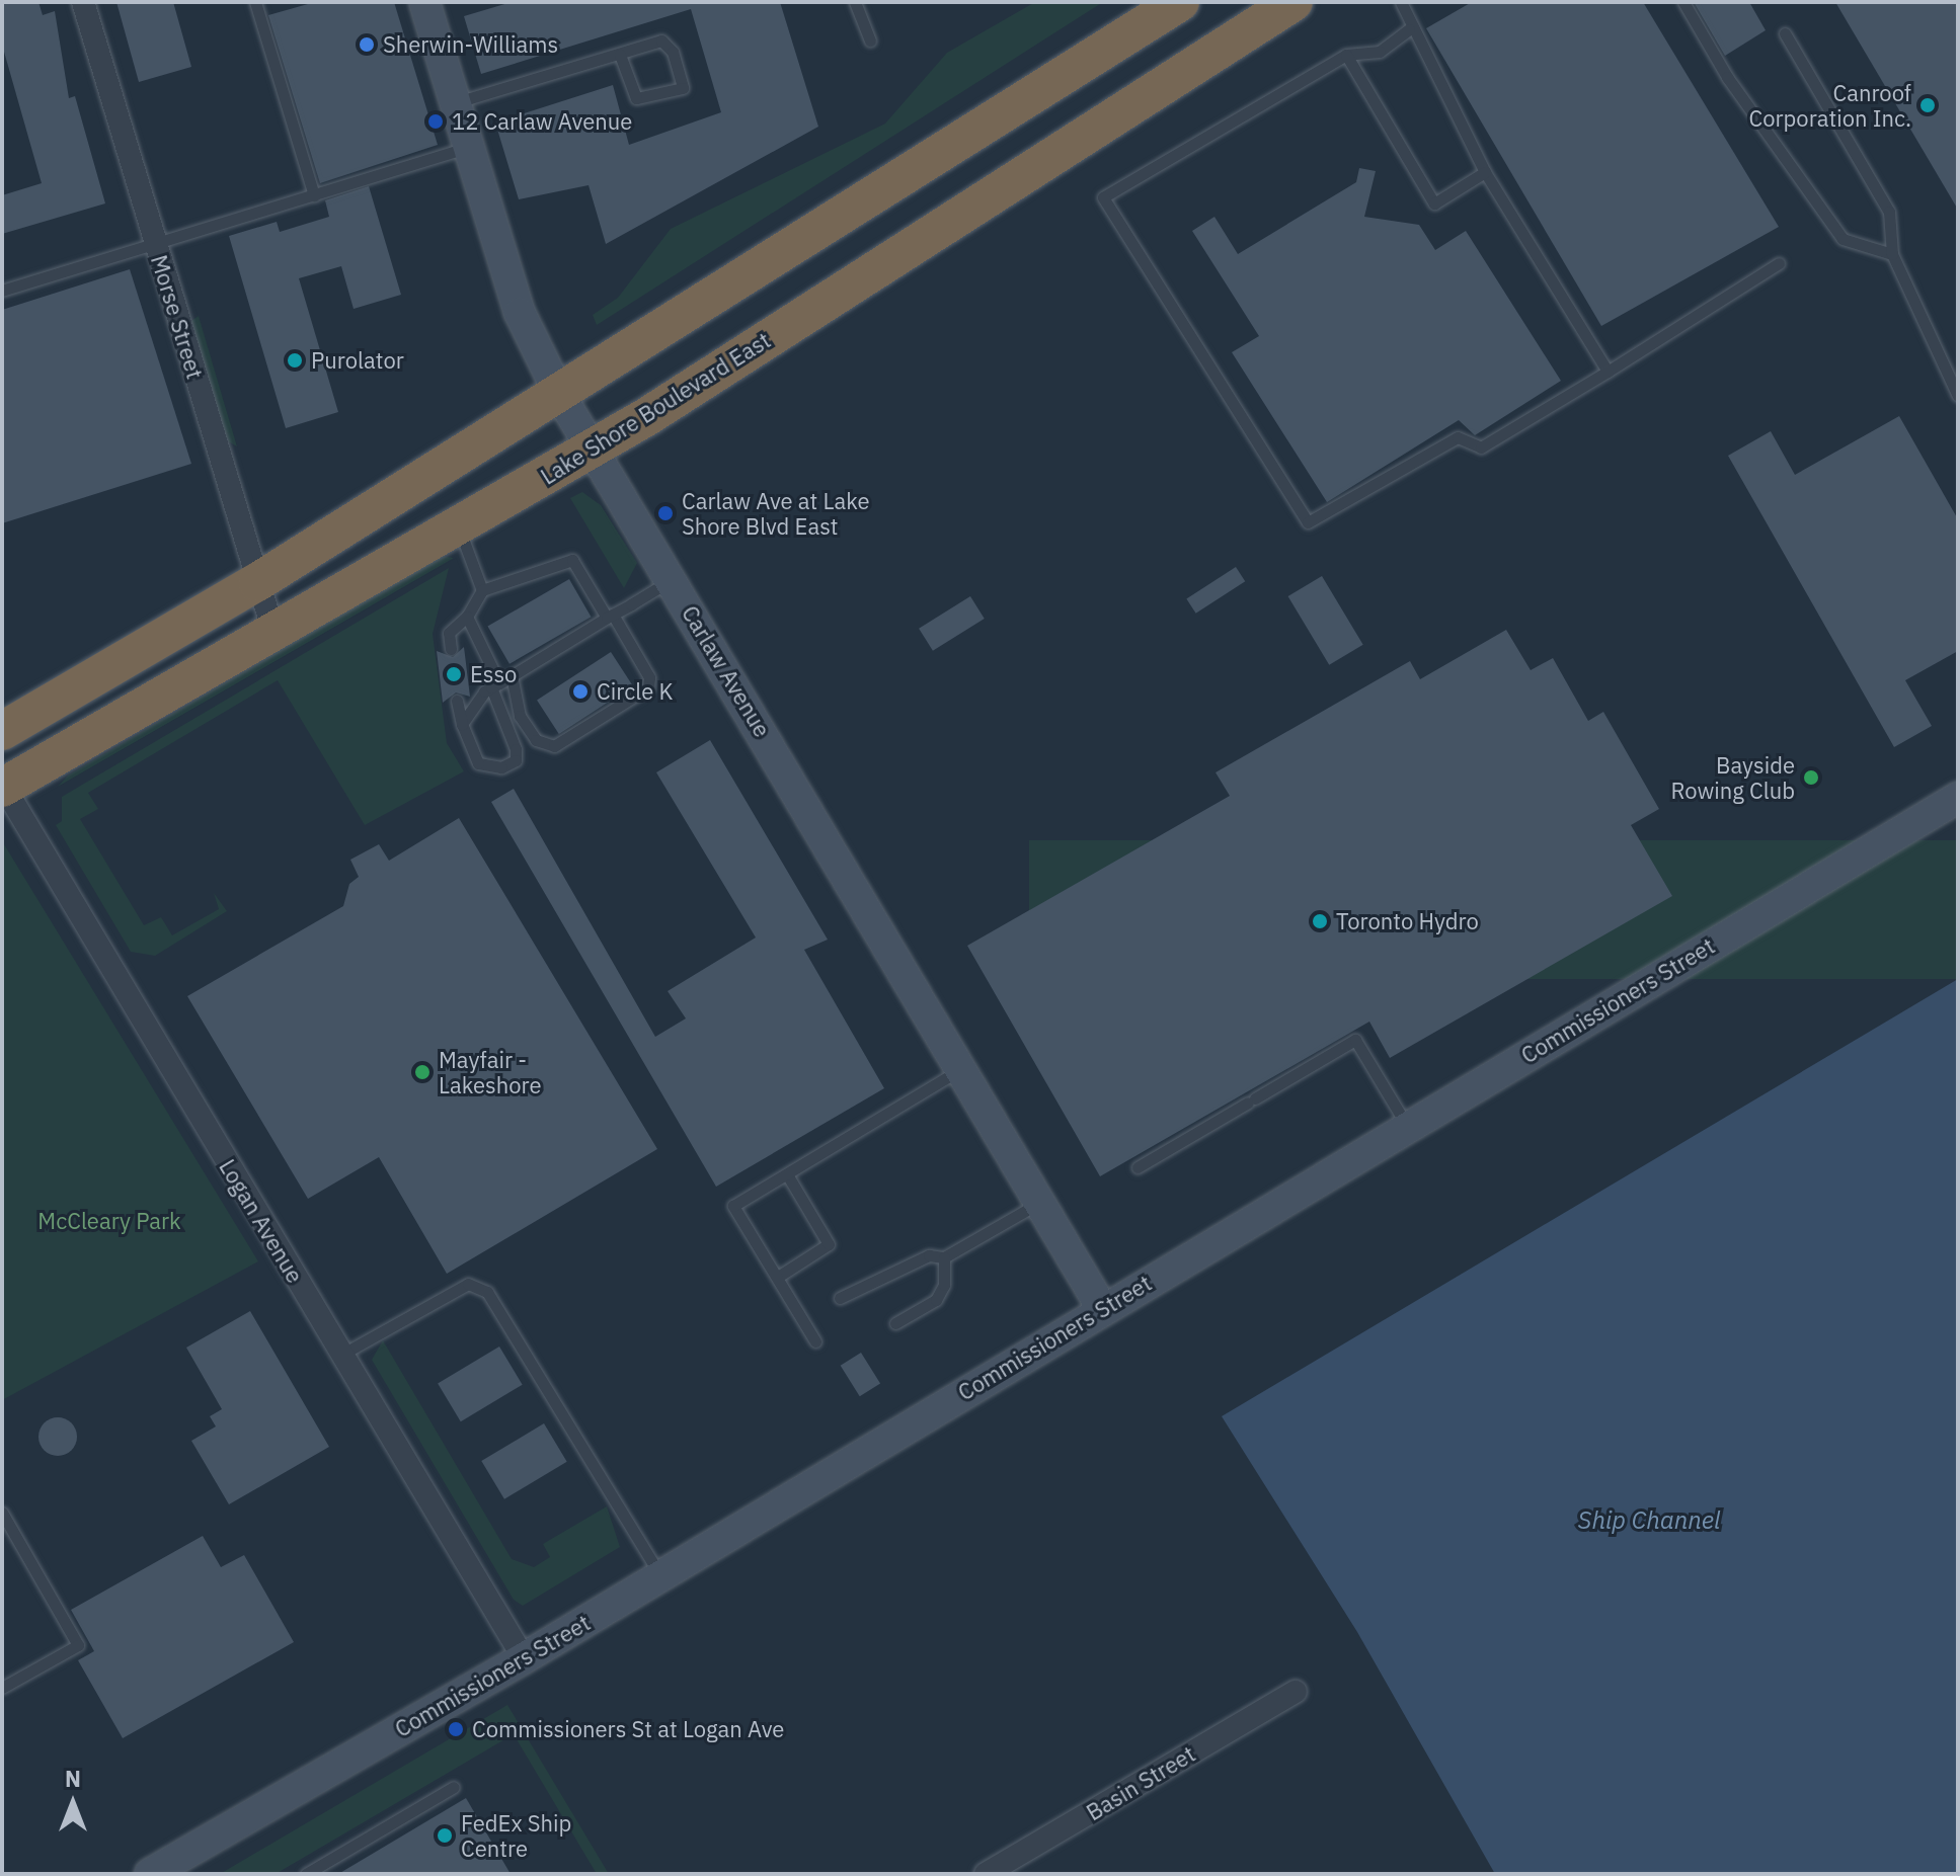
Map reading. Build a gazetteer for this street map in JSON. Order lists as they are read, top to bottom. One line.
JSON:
{"streets":{"highway":["Lake Shore Boulevard East"],"street":["Morse Street","Carlaw Avenue","Commissioners Street","Logan Avenue","Basin Street"]},"crossings":[["Morse Street","Lake Shore Boulevard East"],["Lake Shore Boulevard East","Carlaw Avenue"],["Lake Shore Boulevard East","Logan Avenue"],["Carlaw Avenue","Commissioners Street"],["Commissioners Street","Logan Avenue"]],"water":["Ship Channel"],"parks":["McCleary Park"],"places":["Sherwin-Williams","Canroof Corporation Inc.","12 Carlaw Avenue","Purolator","Carlaw Ave at Lake Shore Blvd East","Esso","Circle K","Bayside Rowing Club","Toronto Hydro","Mayfair - Lakeshore","Commissioners St at Logan Ave","FedEx Ship Centre"],"north":"top"}
